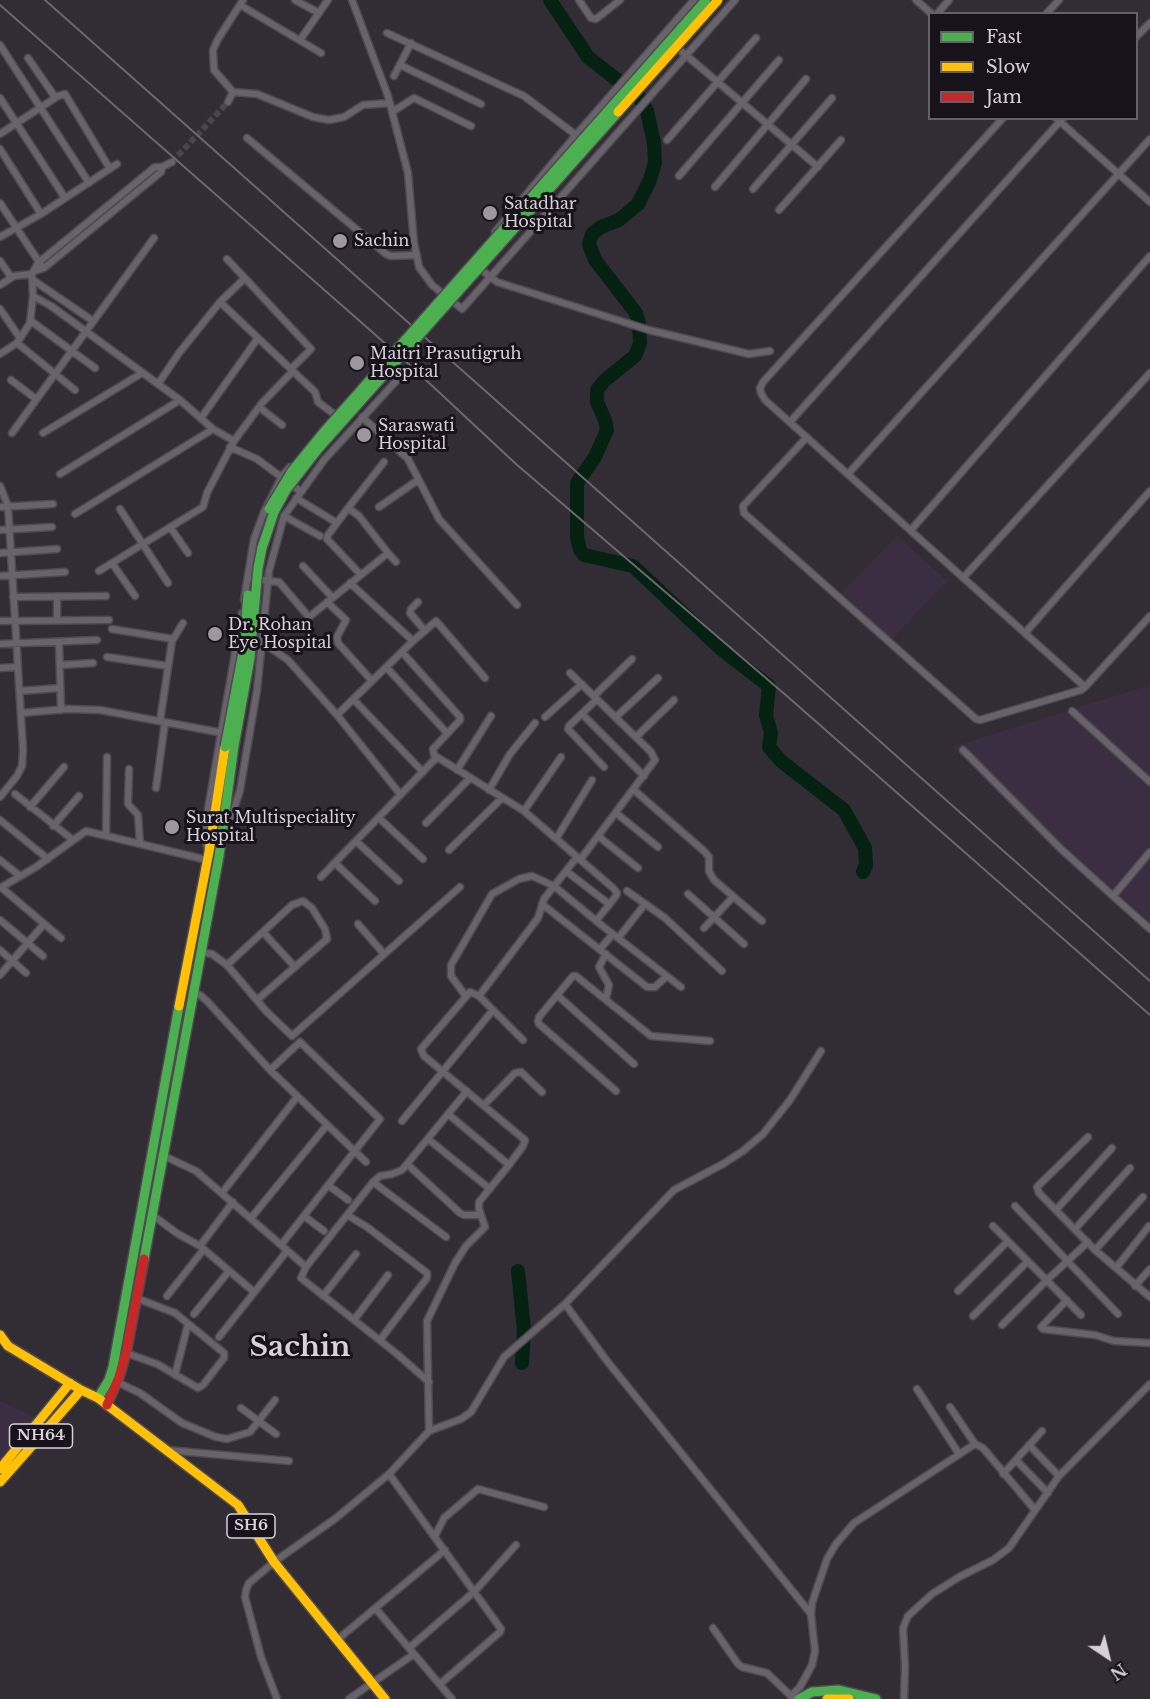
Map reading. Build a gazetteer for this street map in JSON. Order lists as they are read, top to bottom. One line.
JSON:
{"streets":{"main road":["NH64","SH6"]},"crossings":[["NH64","SH6"]],"districts":["Sachin"],"places":["Satadhar Hospital","Sachin","Maitri Prasutigruh Hospital","Saraswati Hospital","Dr. Rohan Eye Hospital","Surat Multispeciality Hospital"],"legend":["Fast","Slow","Jam"],"north":"bottom right"}
